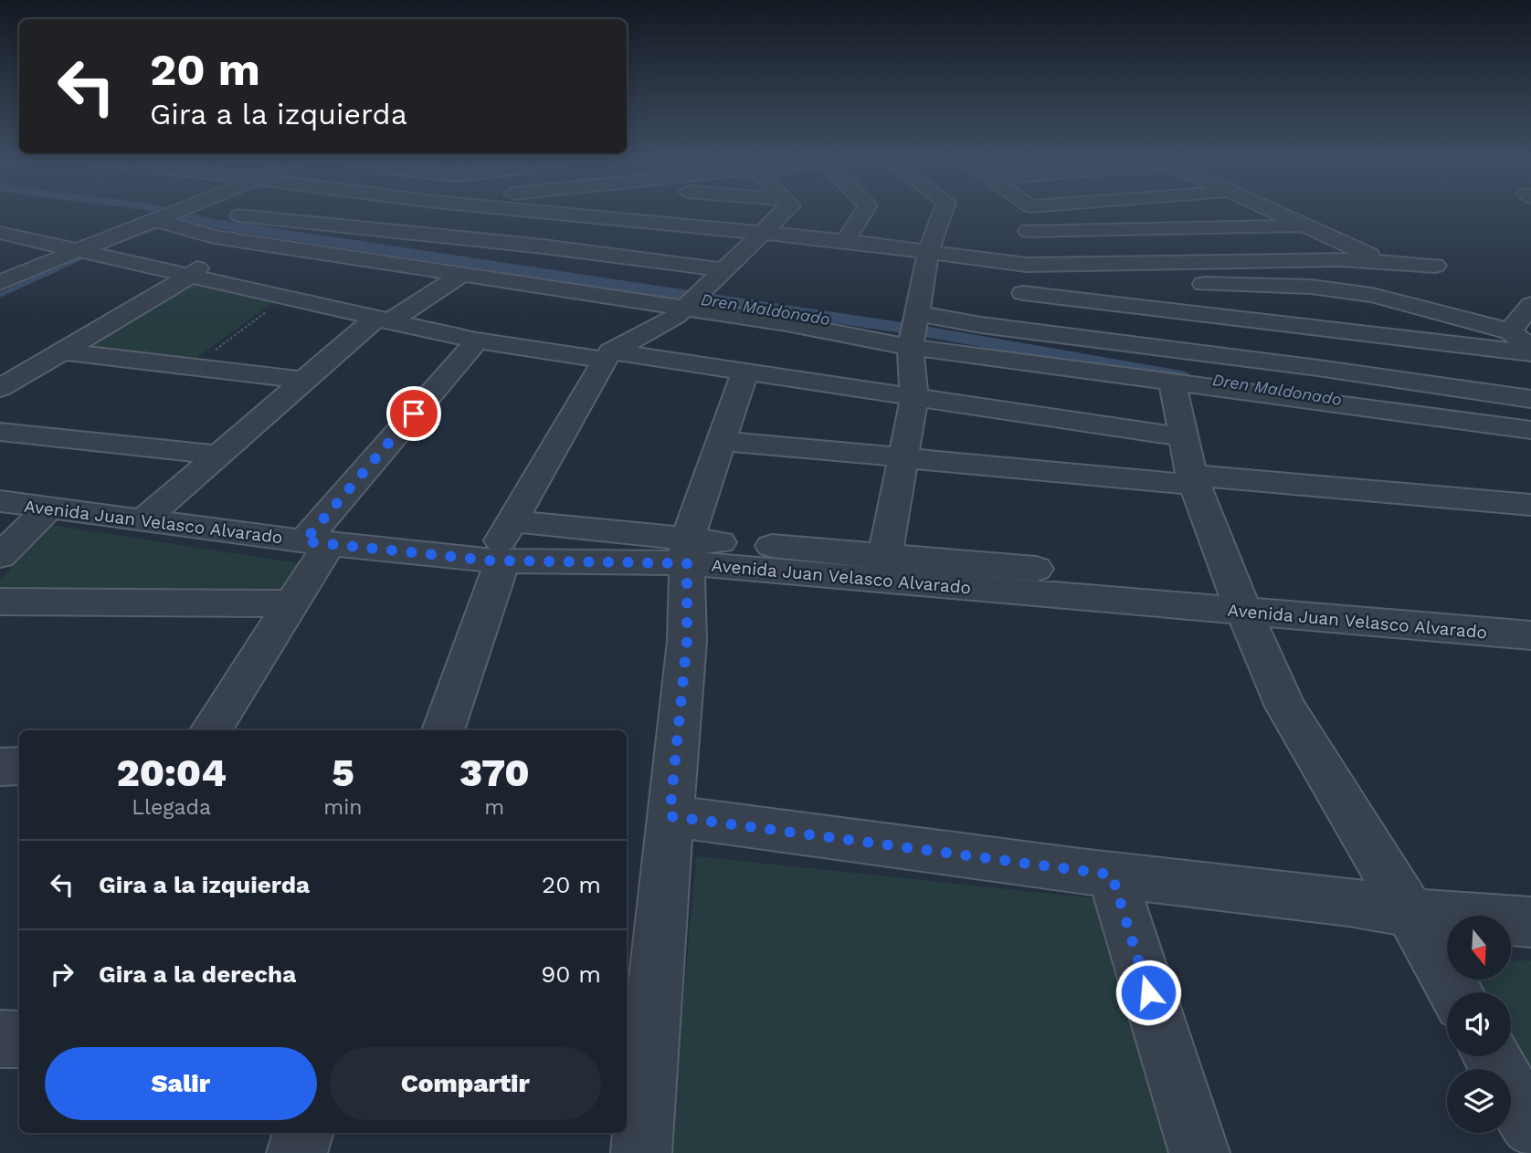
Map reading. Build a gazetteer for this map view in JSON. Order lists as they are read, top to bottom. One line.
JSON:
{"streets":{"street":["Avenida Juan Velasco Alvarado"]},"water":["Dren Maldonado"],"north":"bottom","page":{"turn":["20 m","Gira a la izquierda"],"eta":["20:04","Llegada","5","min","370","m"],"list":[{"name":"Gira a la izquierda","value":"20 m"},{"name":"Gira a la derecha","value":"90 m"}],"buttons":["Salir","Compartir"]}}
